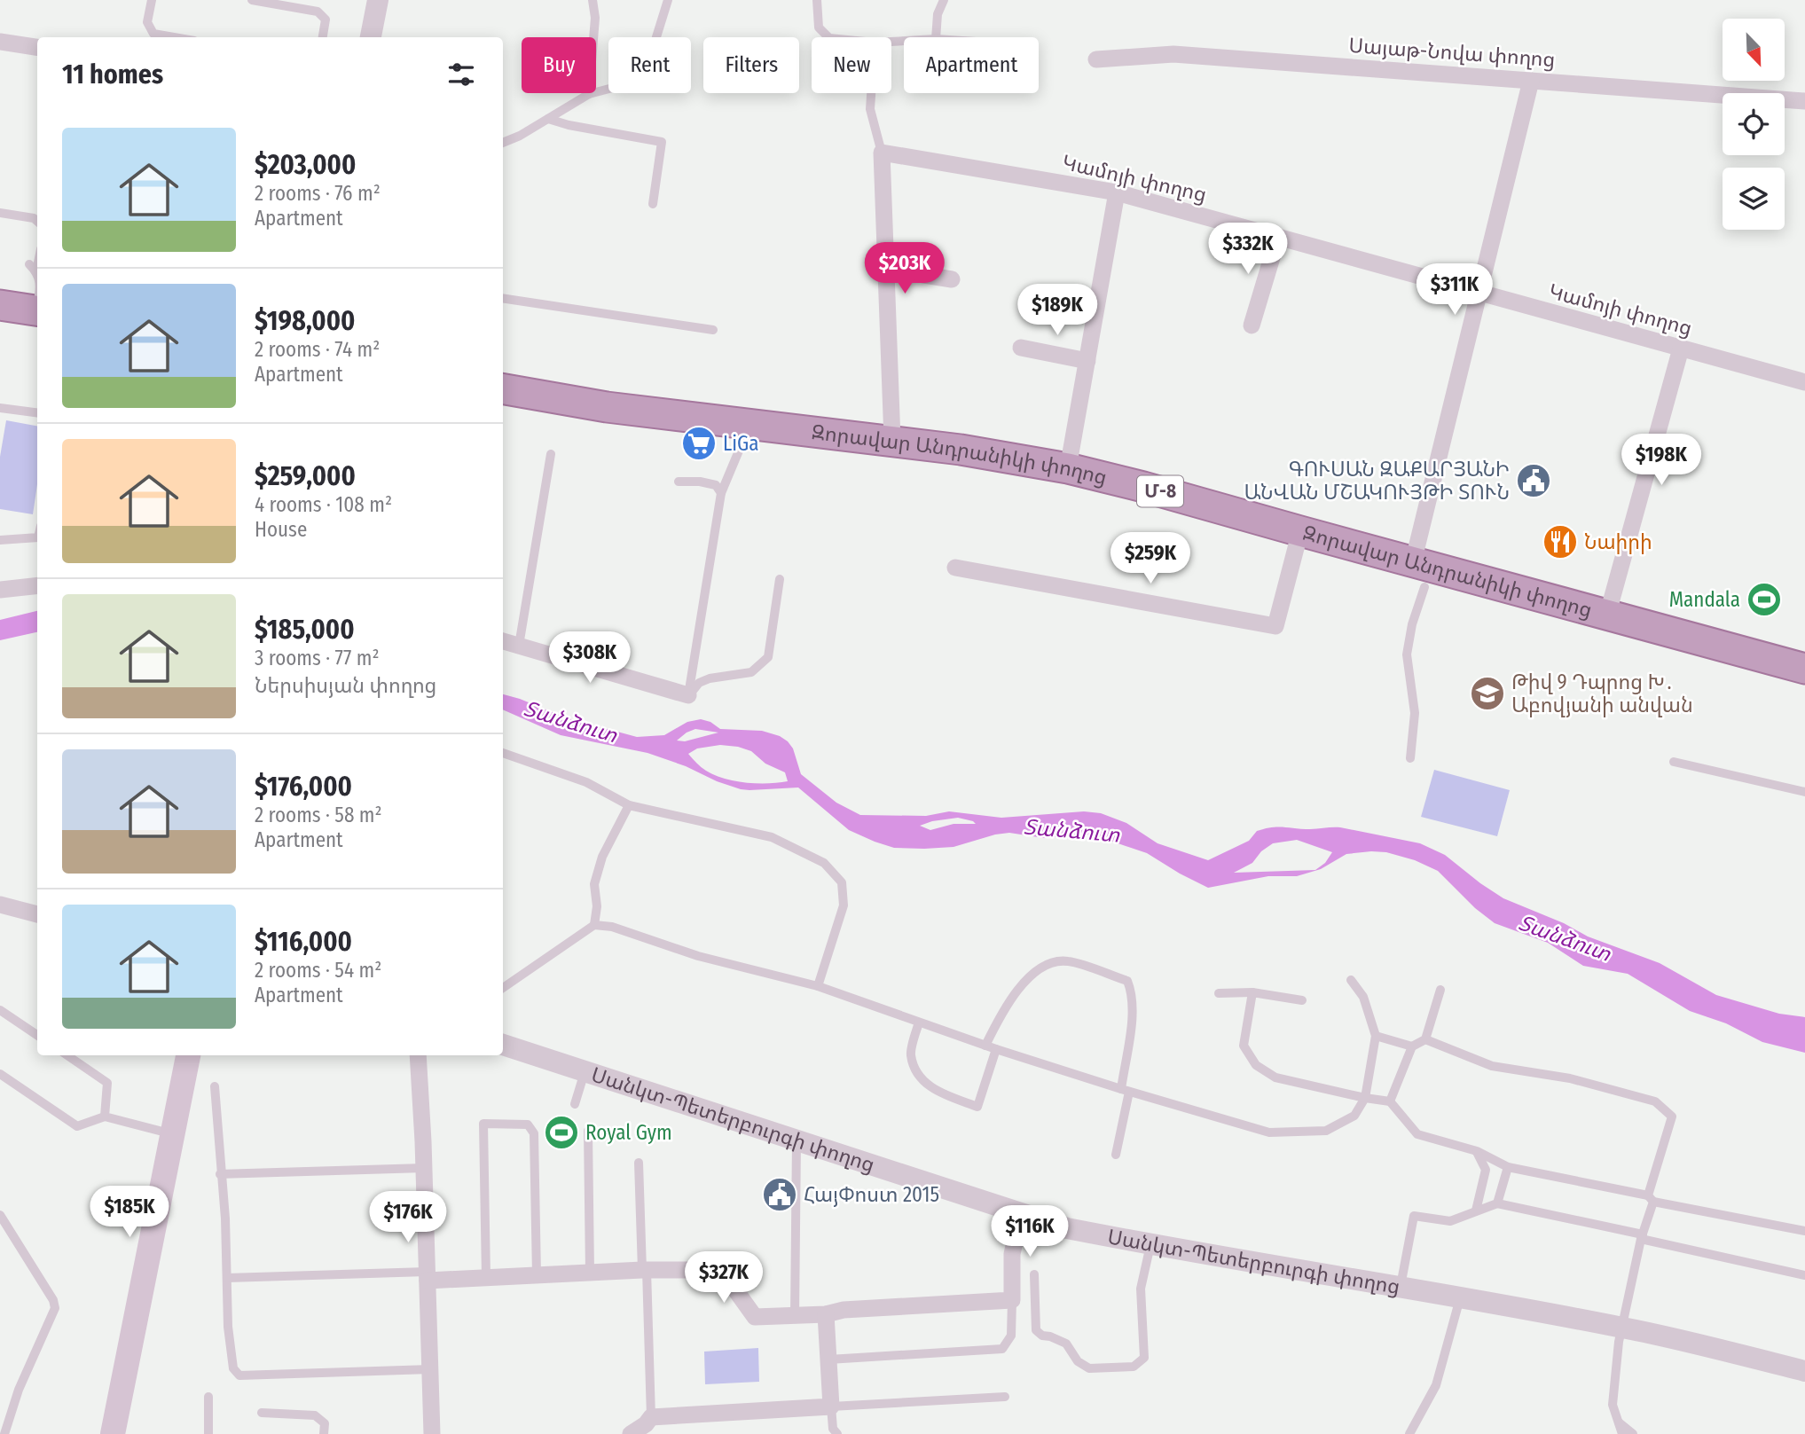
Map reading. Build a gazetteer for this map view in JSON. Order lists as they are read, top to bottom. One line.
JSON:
{"streets":{"highway":["Զորավար Անդրանիկի փողոց","Մ-8"],"street":["Սայաթ-Նովա փողոց","Կամոյի փողոց","Սանկտ-Պետերբուրգի փողոց"]},"water":["Տանձուտ"],"places":{"supermarket":["LiGa"],"public building":["ԳՈՒՍԱՆ ԶԱՔԱՐՅԱՆԻ ԱՆՎԱՆ ՄՇԱԿՈՒՅԹԻ ՏՈՒՆ","ՀայՓոստ 2015"],"restaurant":["Նաիրի"],"sports":["Mandala","Royal Gym"],"school or university":["Թիվ 9 Դպրոց Խ․ Աբովյանի անվան"]},"north":"bottom right","page":{"chip":["Buy","Rent","Filters","New","Apartment"],"heading":"11 homes","list":[{"name":"$203,000","note":"2 rooms · 76 m² · Apartment"},{"name":"$198,000","note":"2 rooms · 74 m² · Apartment"},{"name":"$259,000","note":"4 rooms · 108 m² · House"},{"name":"$185,000","note":"3 rooms · 77 m² · Ներսիսյան փողոց"},{"name":"$176,000","note":"2 rooms · 58 m² · Apartment"},{"name":"$116,000","note":"2 rooms · 54 m² · Apartment"}],"price":["$332K","$203K","$311K","$189K","$198K","$259K","$308K","$185K","$176K","$116K","$327K"]}}
